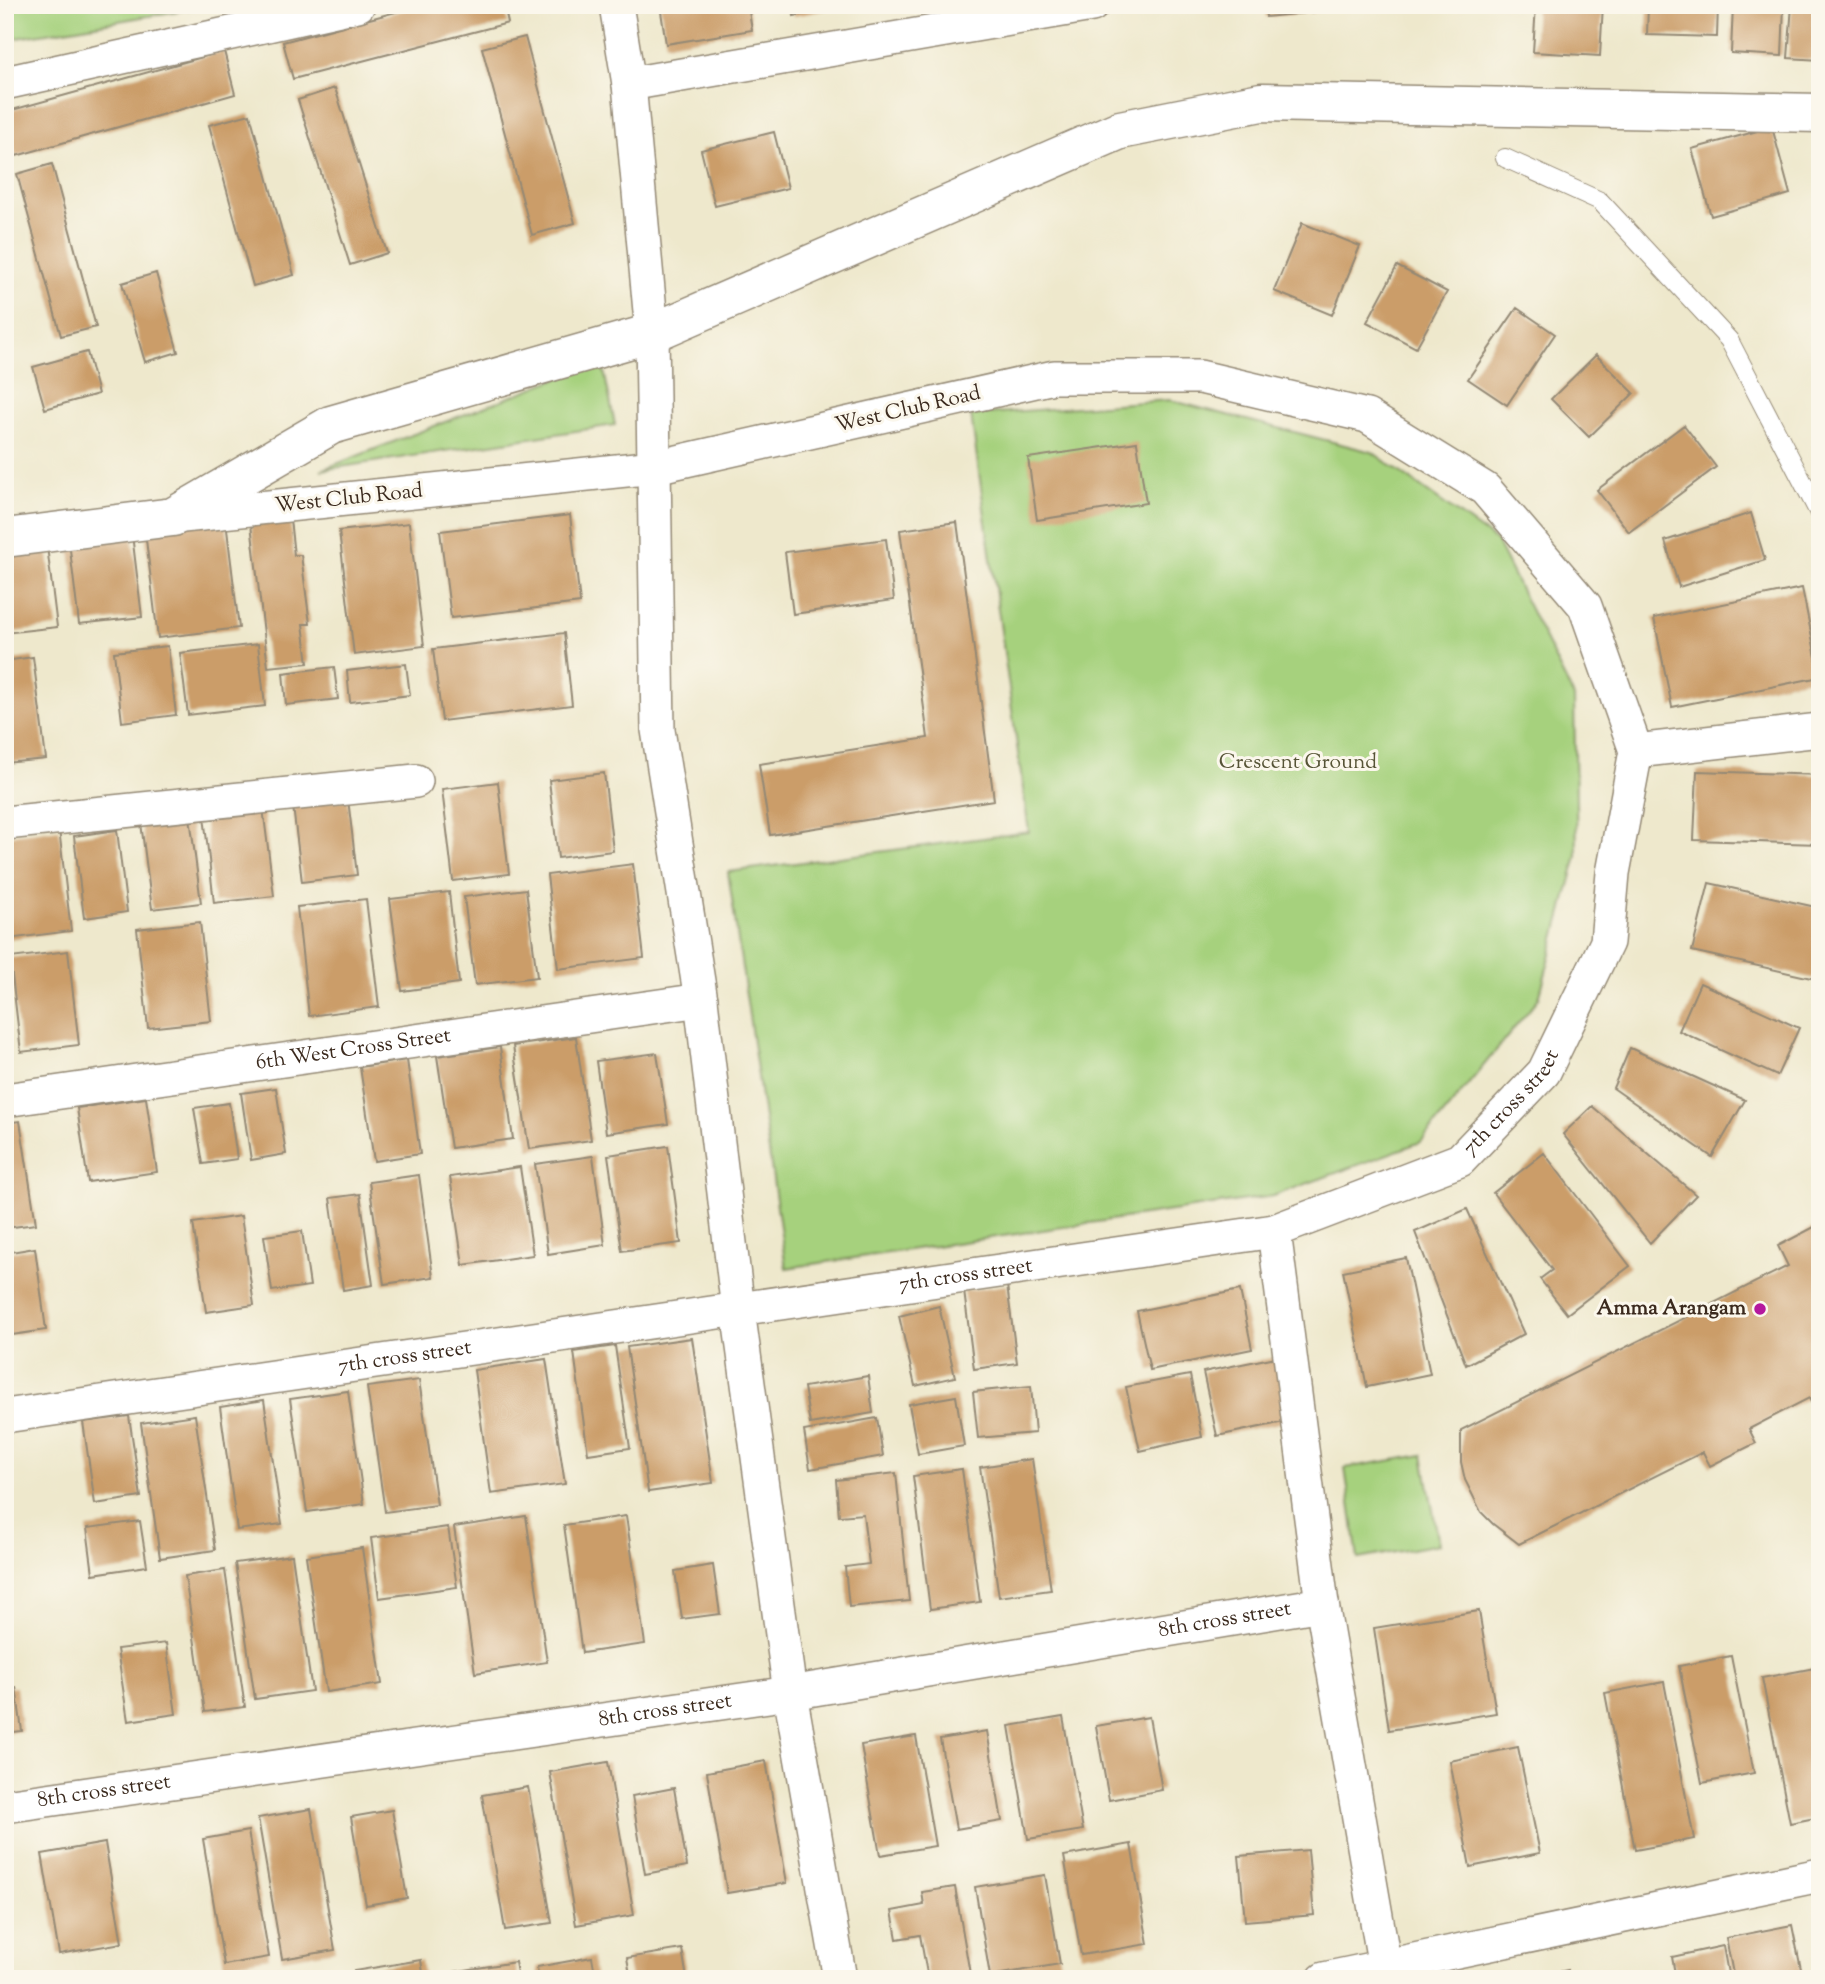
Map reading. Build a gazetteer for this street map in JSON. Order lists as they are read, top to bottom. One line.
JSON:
{"streets":{"street":["West Club Road","6th West Cross Street","7th cross street","8th cross street"]},"crossings":[["West Club Road","7th cross street"]],"parks":["Crescent Ground"],"places":["Amma Arangam"]}
